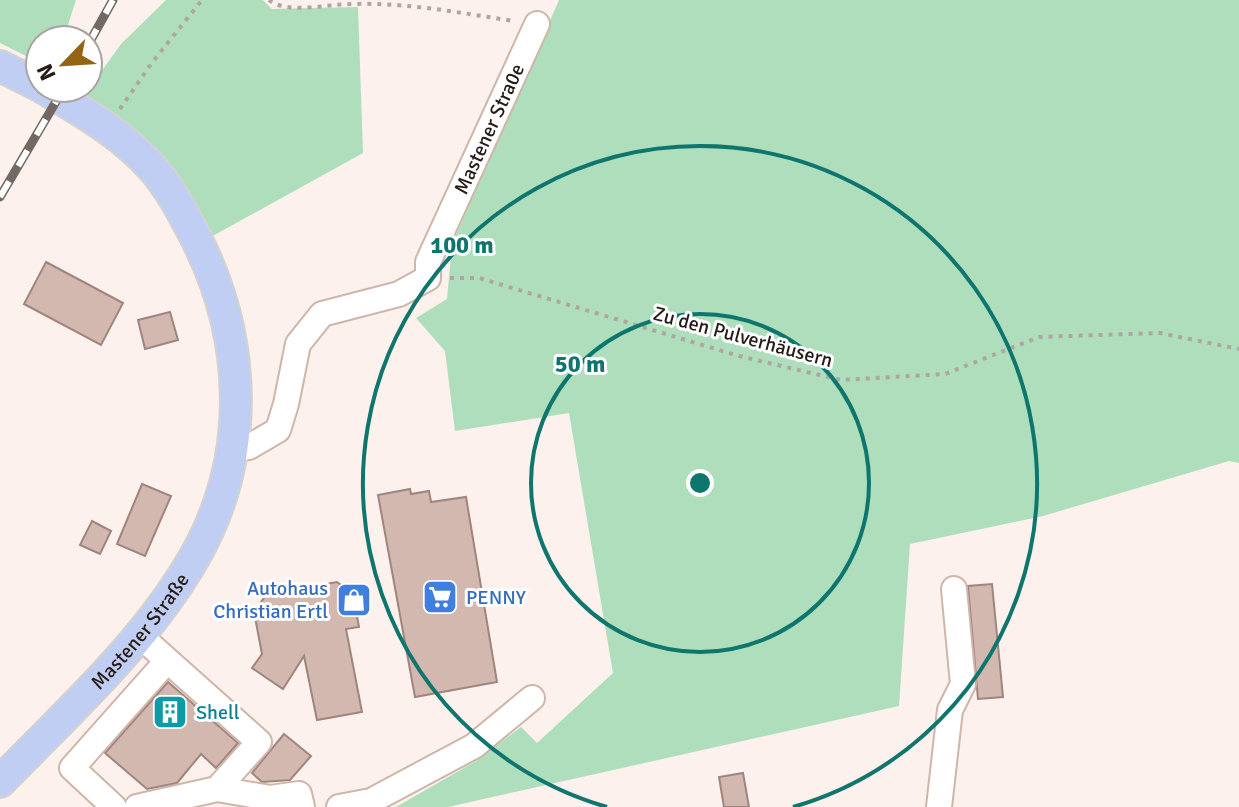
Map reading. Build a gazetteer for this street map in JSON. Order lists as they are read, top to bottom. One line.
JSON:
{"streets":{"main road":["Mastener Straße"],"street":["Mastener Stra0e"],"path":["Zu den Pulverhäusern"]},"crossings":[["Mastener Stra0e","Zu den Pulverhäusern"]],"places":{"supermarket":["PENNY"],"shop":["Autohaus Christian Ertl"],"building":["Shell"]},"north":"bottom left","rings":["100 m","50 m"]}
